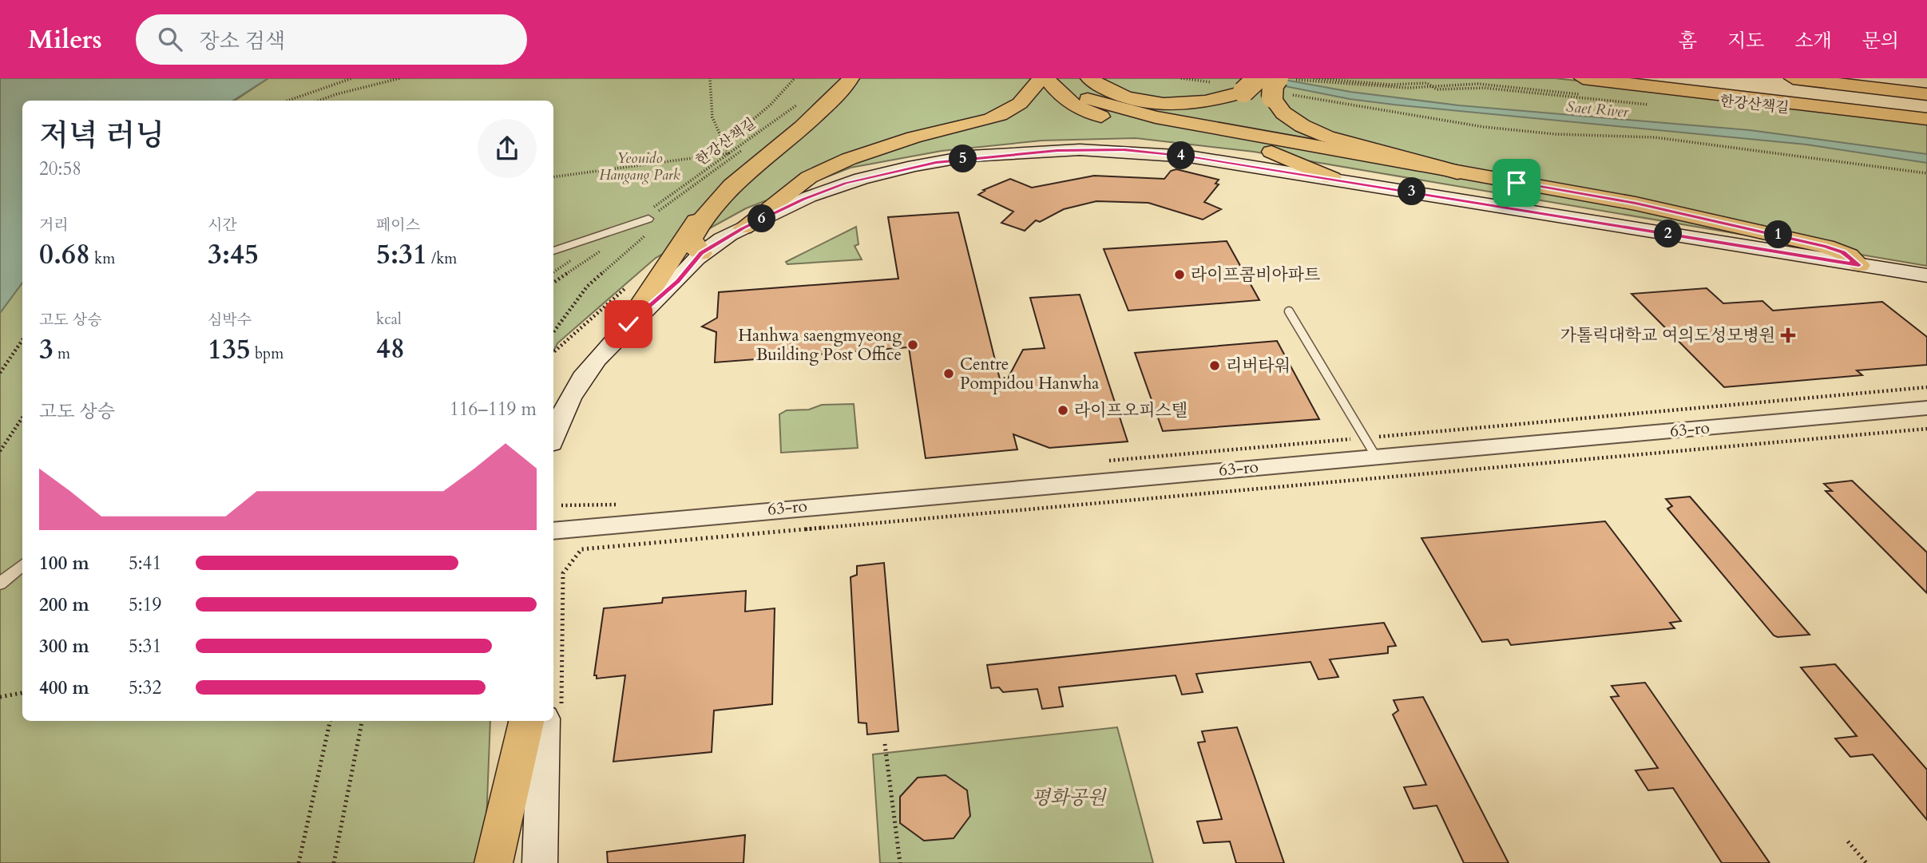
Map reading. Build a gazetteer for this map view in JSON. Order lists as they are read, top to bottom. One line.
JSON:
{"streets":{"street":["63-ro"],"path":["한강산책길"]},"water":["Saet River"],"parks":["Yeouido Hangang Park","평화공원"],"places":{"other":["라이프콤비아파트","Hanhwa saengmyeong Building Post Office","리버타워","Centre Pompidou Hanwha","라이프오피스텔"],"health":["가톨릭대학교 여의도성모병원"]},"page":{"header":"Milers","search":"장소 검색","nav":["홈","지도","소개","문의"],"heading":["저녁 러닝","20:58"],"pins":["4","5","3","6","2","1"],"stats":[["거리","0.68 km"],["시간","3:45"],["페이스","5:31 /km"],["고도 상승","3 m"],["심박수","135 bpm"],["kcal","48"]],"chart":["고도 상승","116–119 m"],"list":[{"name":"100 m","note":"5:41"},{"name":"200 m","note":"5:19"},{"name":"300 m","note":"5:31"},{"name":"400 m","note":"5:32"}]}}
